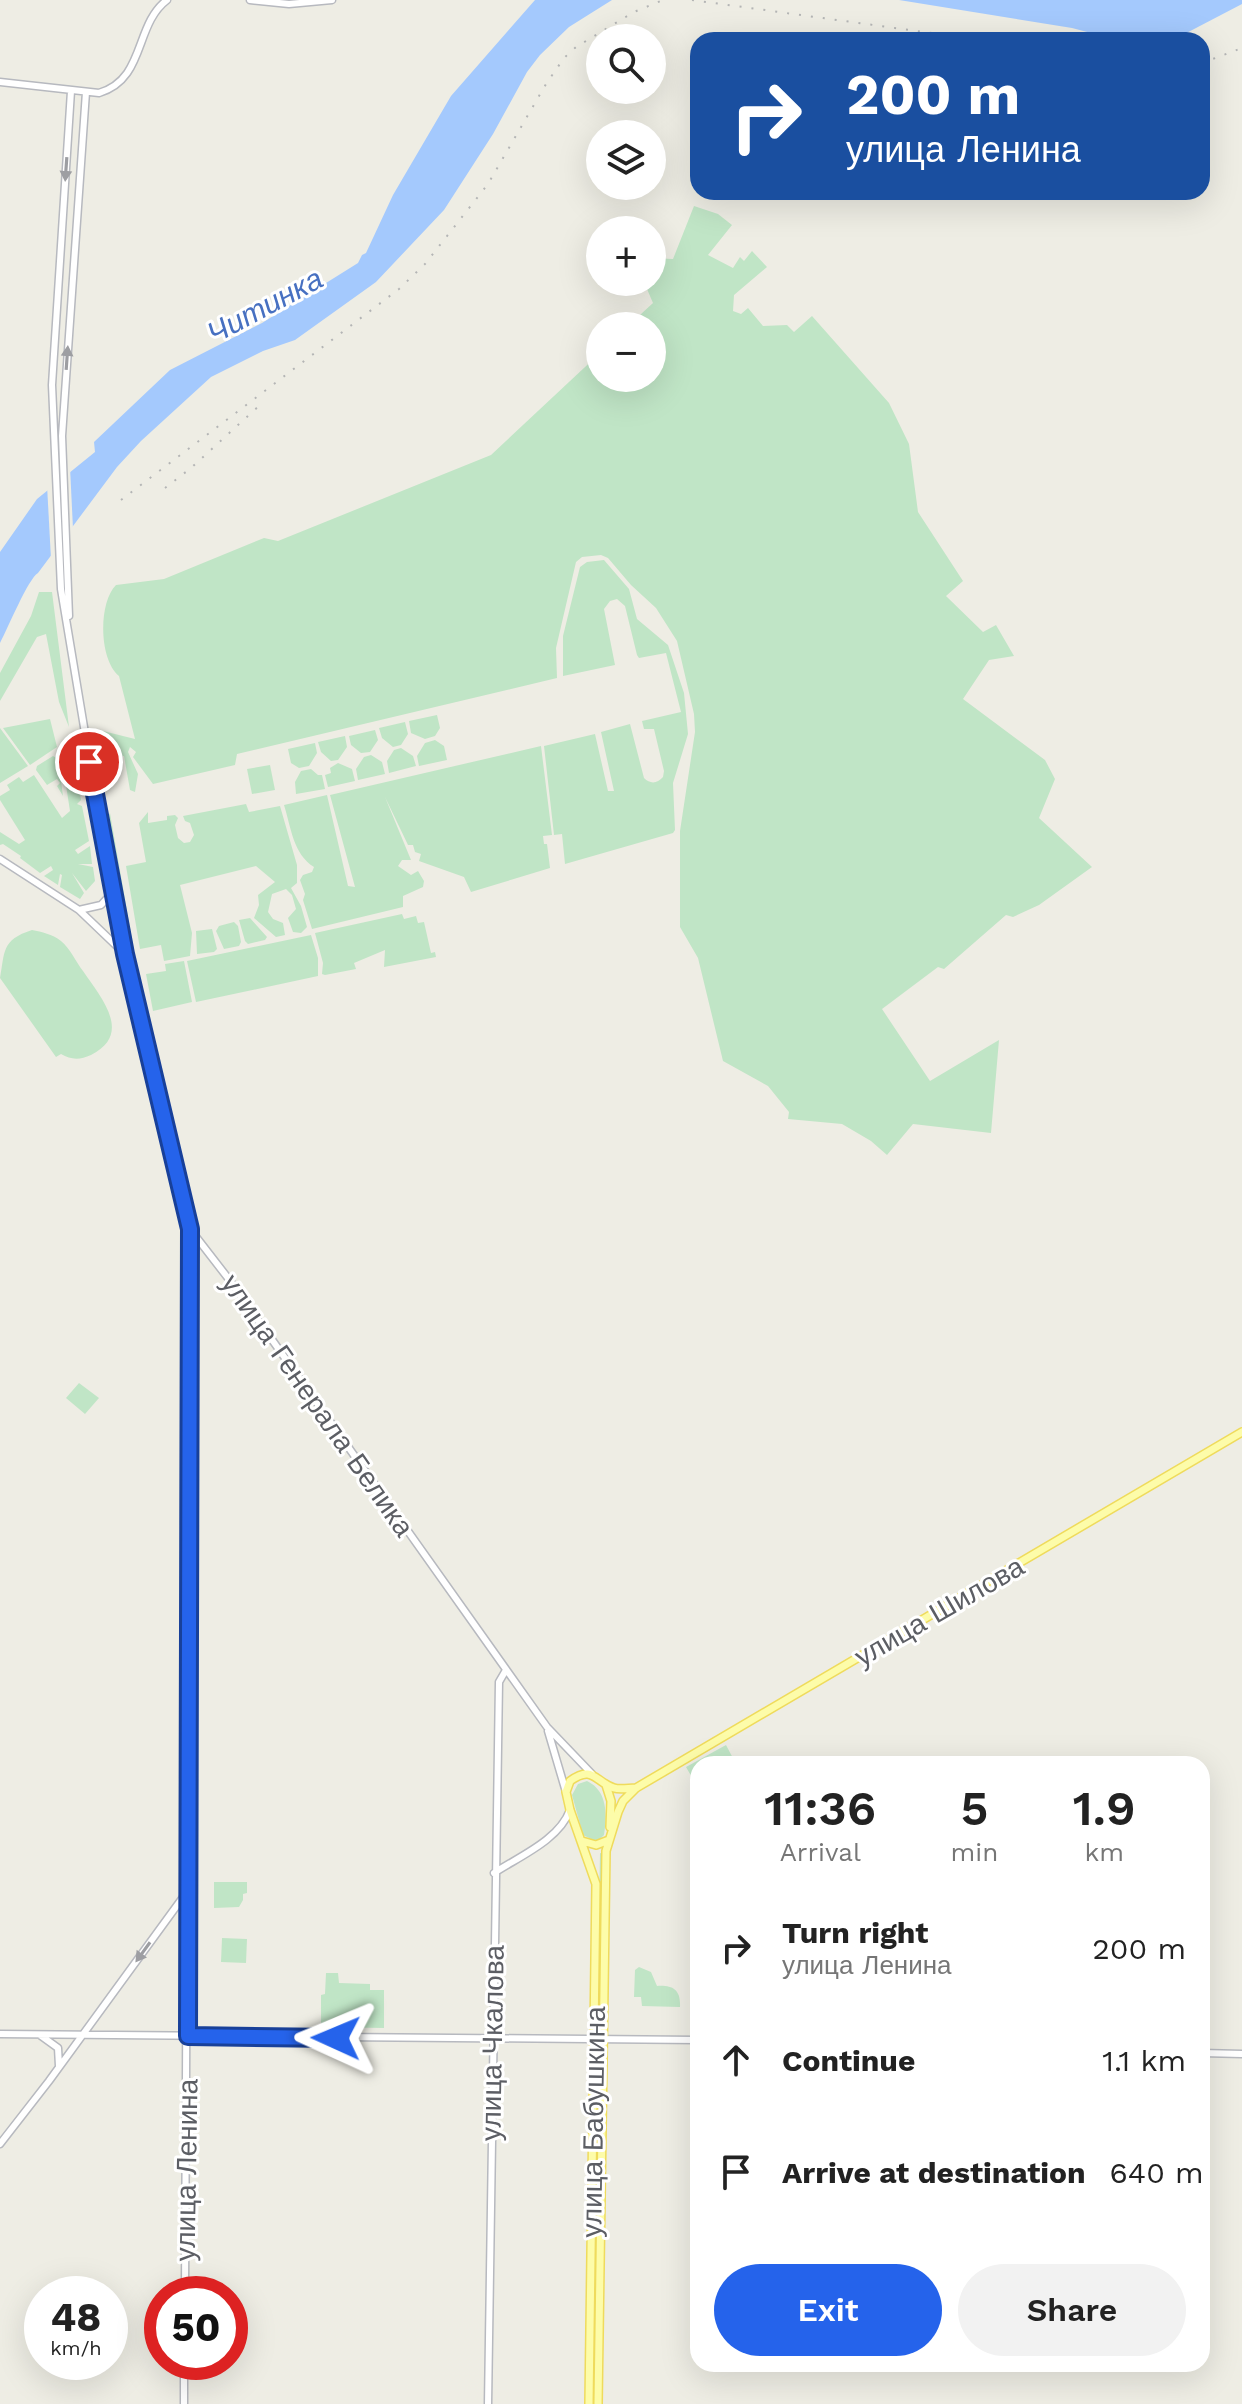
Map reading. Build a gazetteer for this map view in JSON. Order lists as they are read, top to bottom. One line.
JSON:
{"streets":{"main road":["улица Генерала Белика","улица Шилова","улица Чкалова","улица Бабушкина","улица Ленина"]},"crossings":[["улица Генерала Белика","улица Чкалова"],["улица Генерала Белика","улица Ленина"]],"water":["Читинка"],"page":{"map_buttons":["+","−"],"turn":["200 m","улица Ленина"],"eta":["11:36","Arrival","5","min","1.9","km"],"list":[{"name":"Turn right","note":"улица Ленина","value":"200 m"},{"name":"Continue","value":"1.1 km"},{"name":"Arrive at destination","value":"640 m"}],"buttons":["Exit","Share"],"speed":"48 km/h","limit":"50"}}
